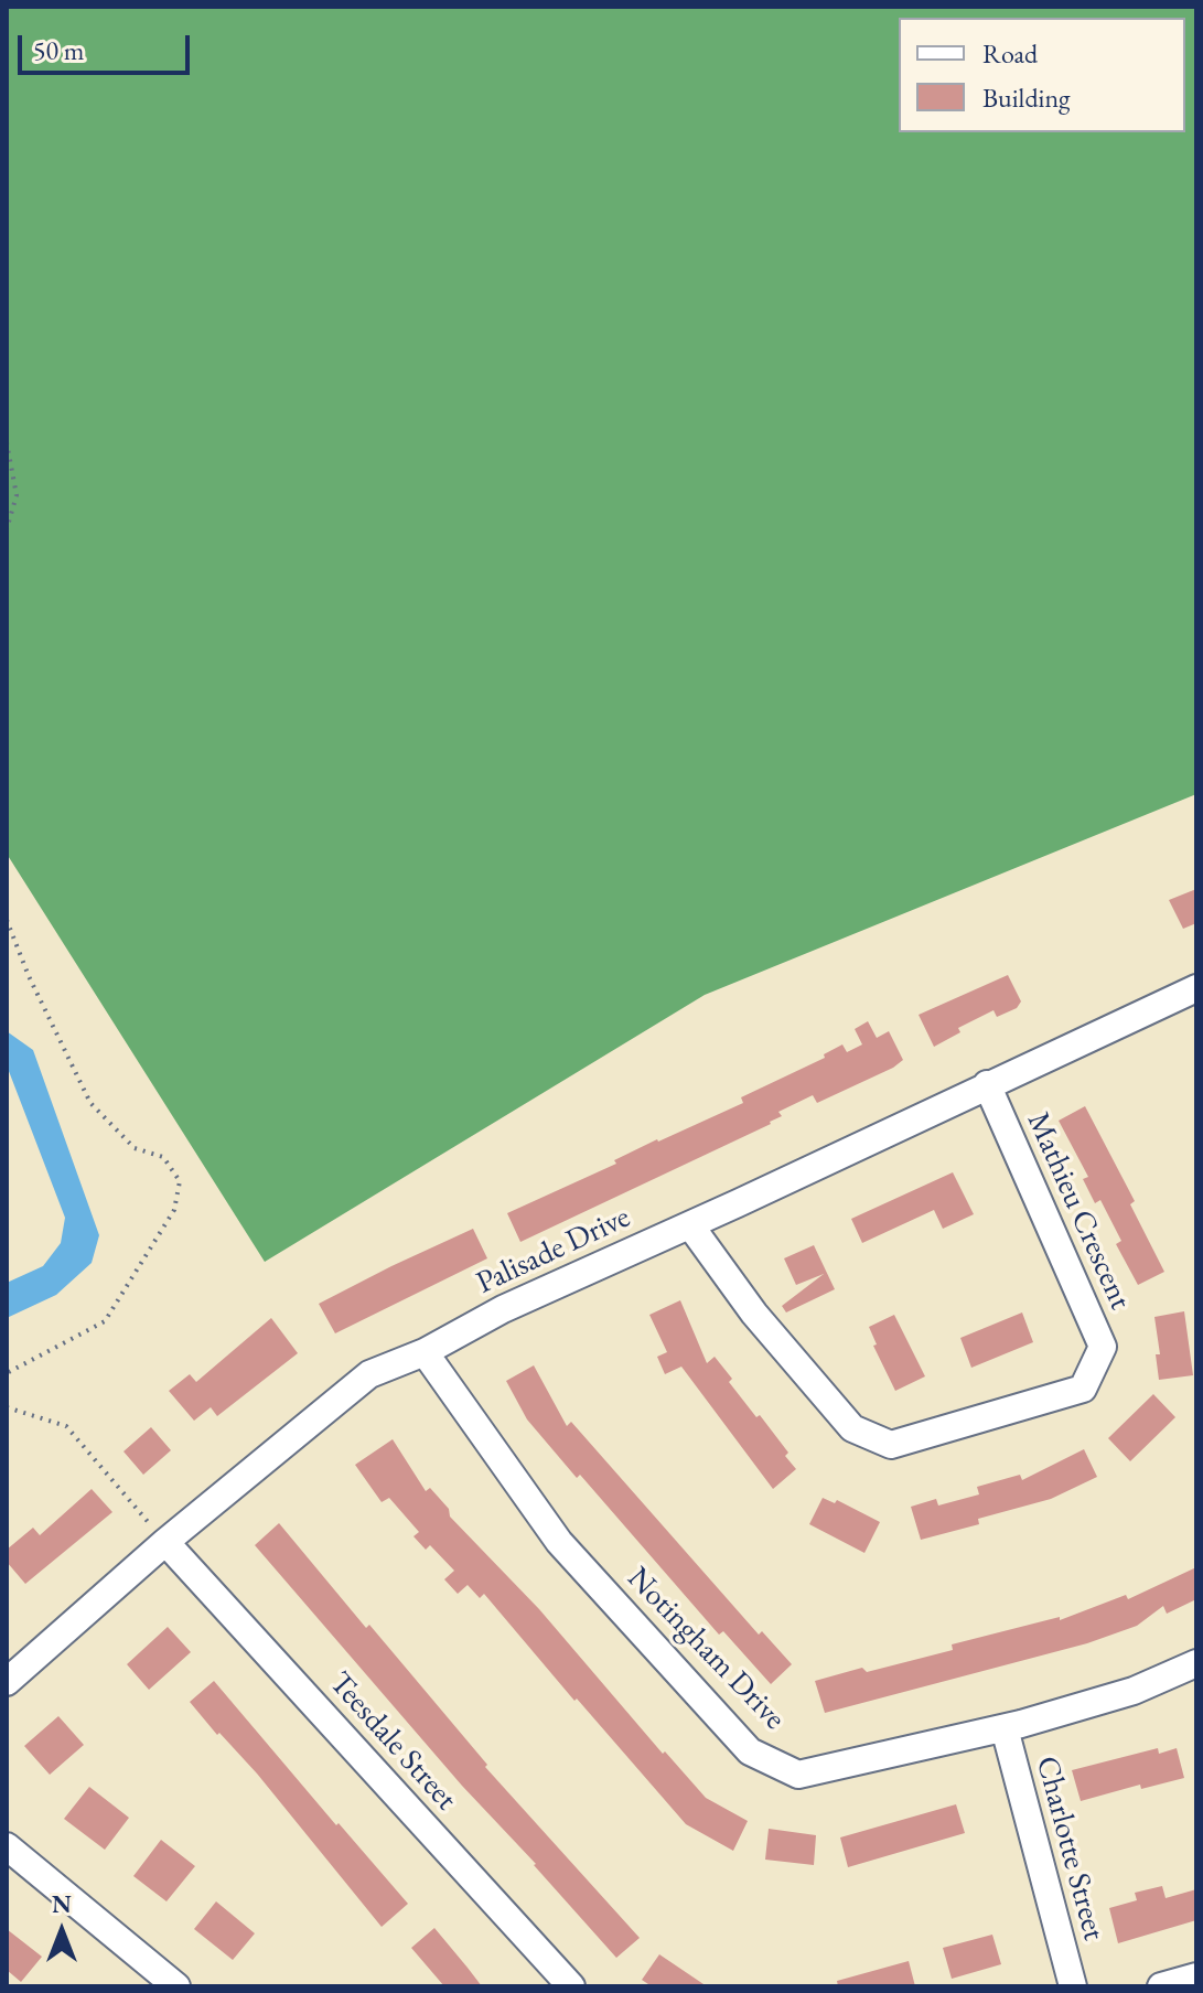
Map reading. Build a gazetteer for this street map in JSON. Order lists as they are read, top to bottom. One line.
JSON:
{"streets":{"street":["Mathieu Crescent","Palisade Drive","Notingham Drive","Teesdale Street","Charlotte Street"]},"crossings":[["Mathieu Crescent","Palisade Drive"],["Palisade Drive","Notingham Drive"],["Palisade Drive","Teesdale Street"],["Notingham Drive","Charlotte Street"]],"legend":["Road","Building"],"scale_bar":"50 m","north":"top"}
